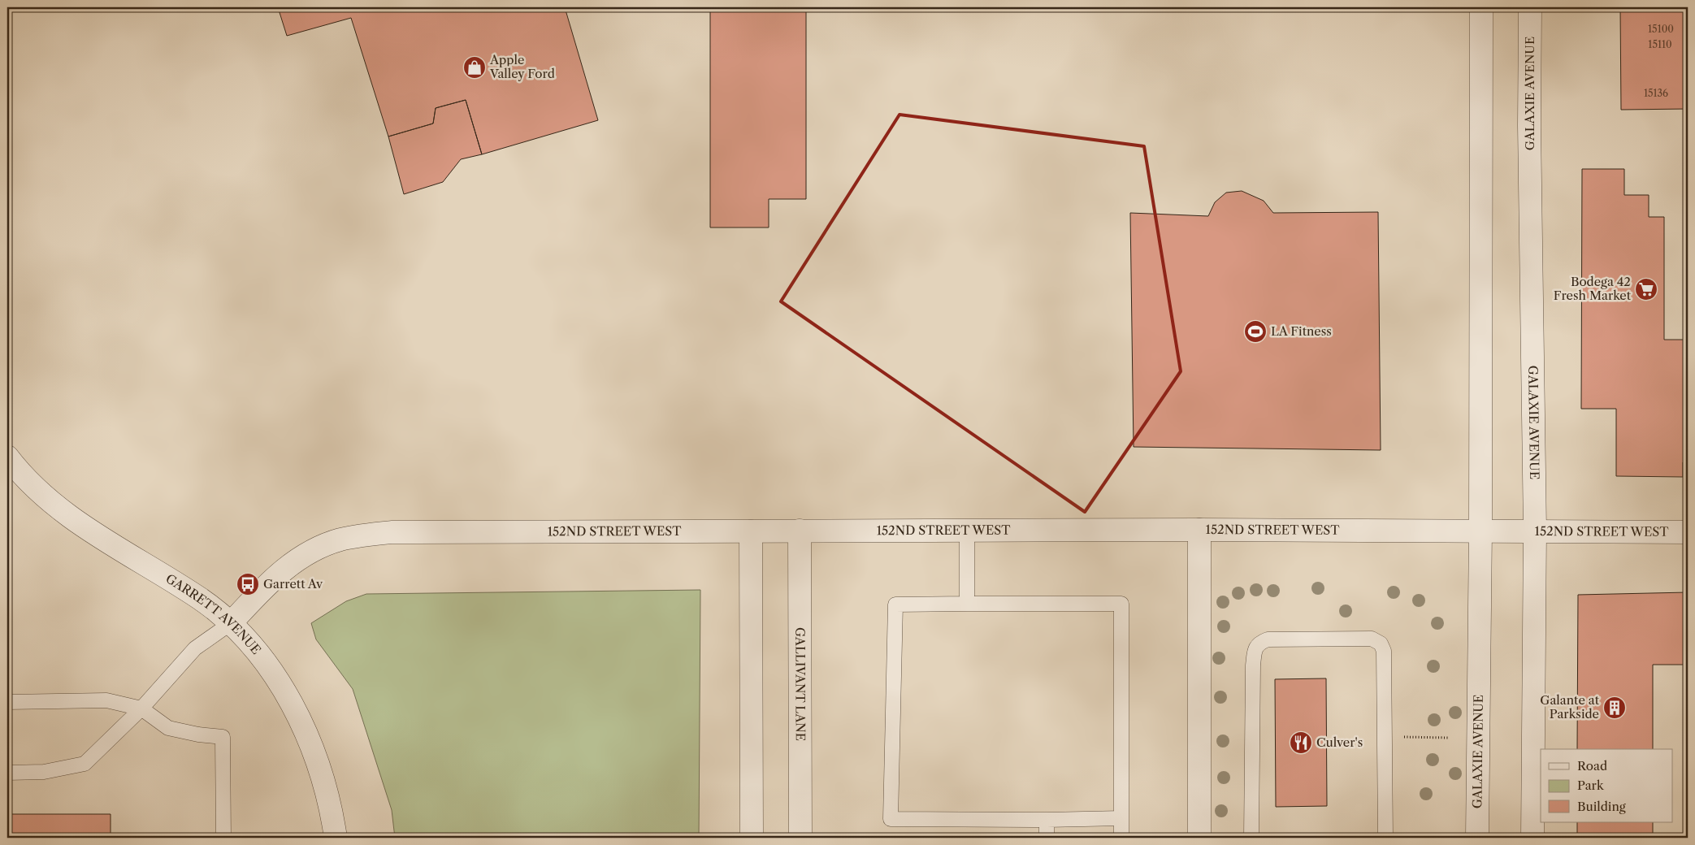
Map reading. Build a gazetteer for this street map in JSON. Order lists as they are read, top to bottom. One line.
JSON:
{"streets":{"street":["GALAXIE AVENUE","152ND STREET WEST","GARRETT AVENUE","GALLIVANT LANE"]},"crossings":[["GALAXIE AVENUE","152ND STREET WEST"],["152ND STREET WEST","GARRETT AVENUE"],["152ND STREET WEST","GALLIVANT LANE"]],"places":{"shop":["Apple Valley Ford"],"supermarket":["Bodega 42 Fresh Market"],"sports":["LA Fitness"],"bus stop":["Garrett Av"],"building":["Galante at Parkside"],"restaurant":["Culver's"]},"house_numbers":["15100","15110","15136"],"legend":["Road","Park","Building"]}
